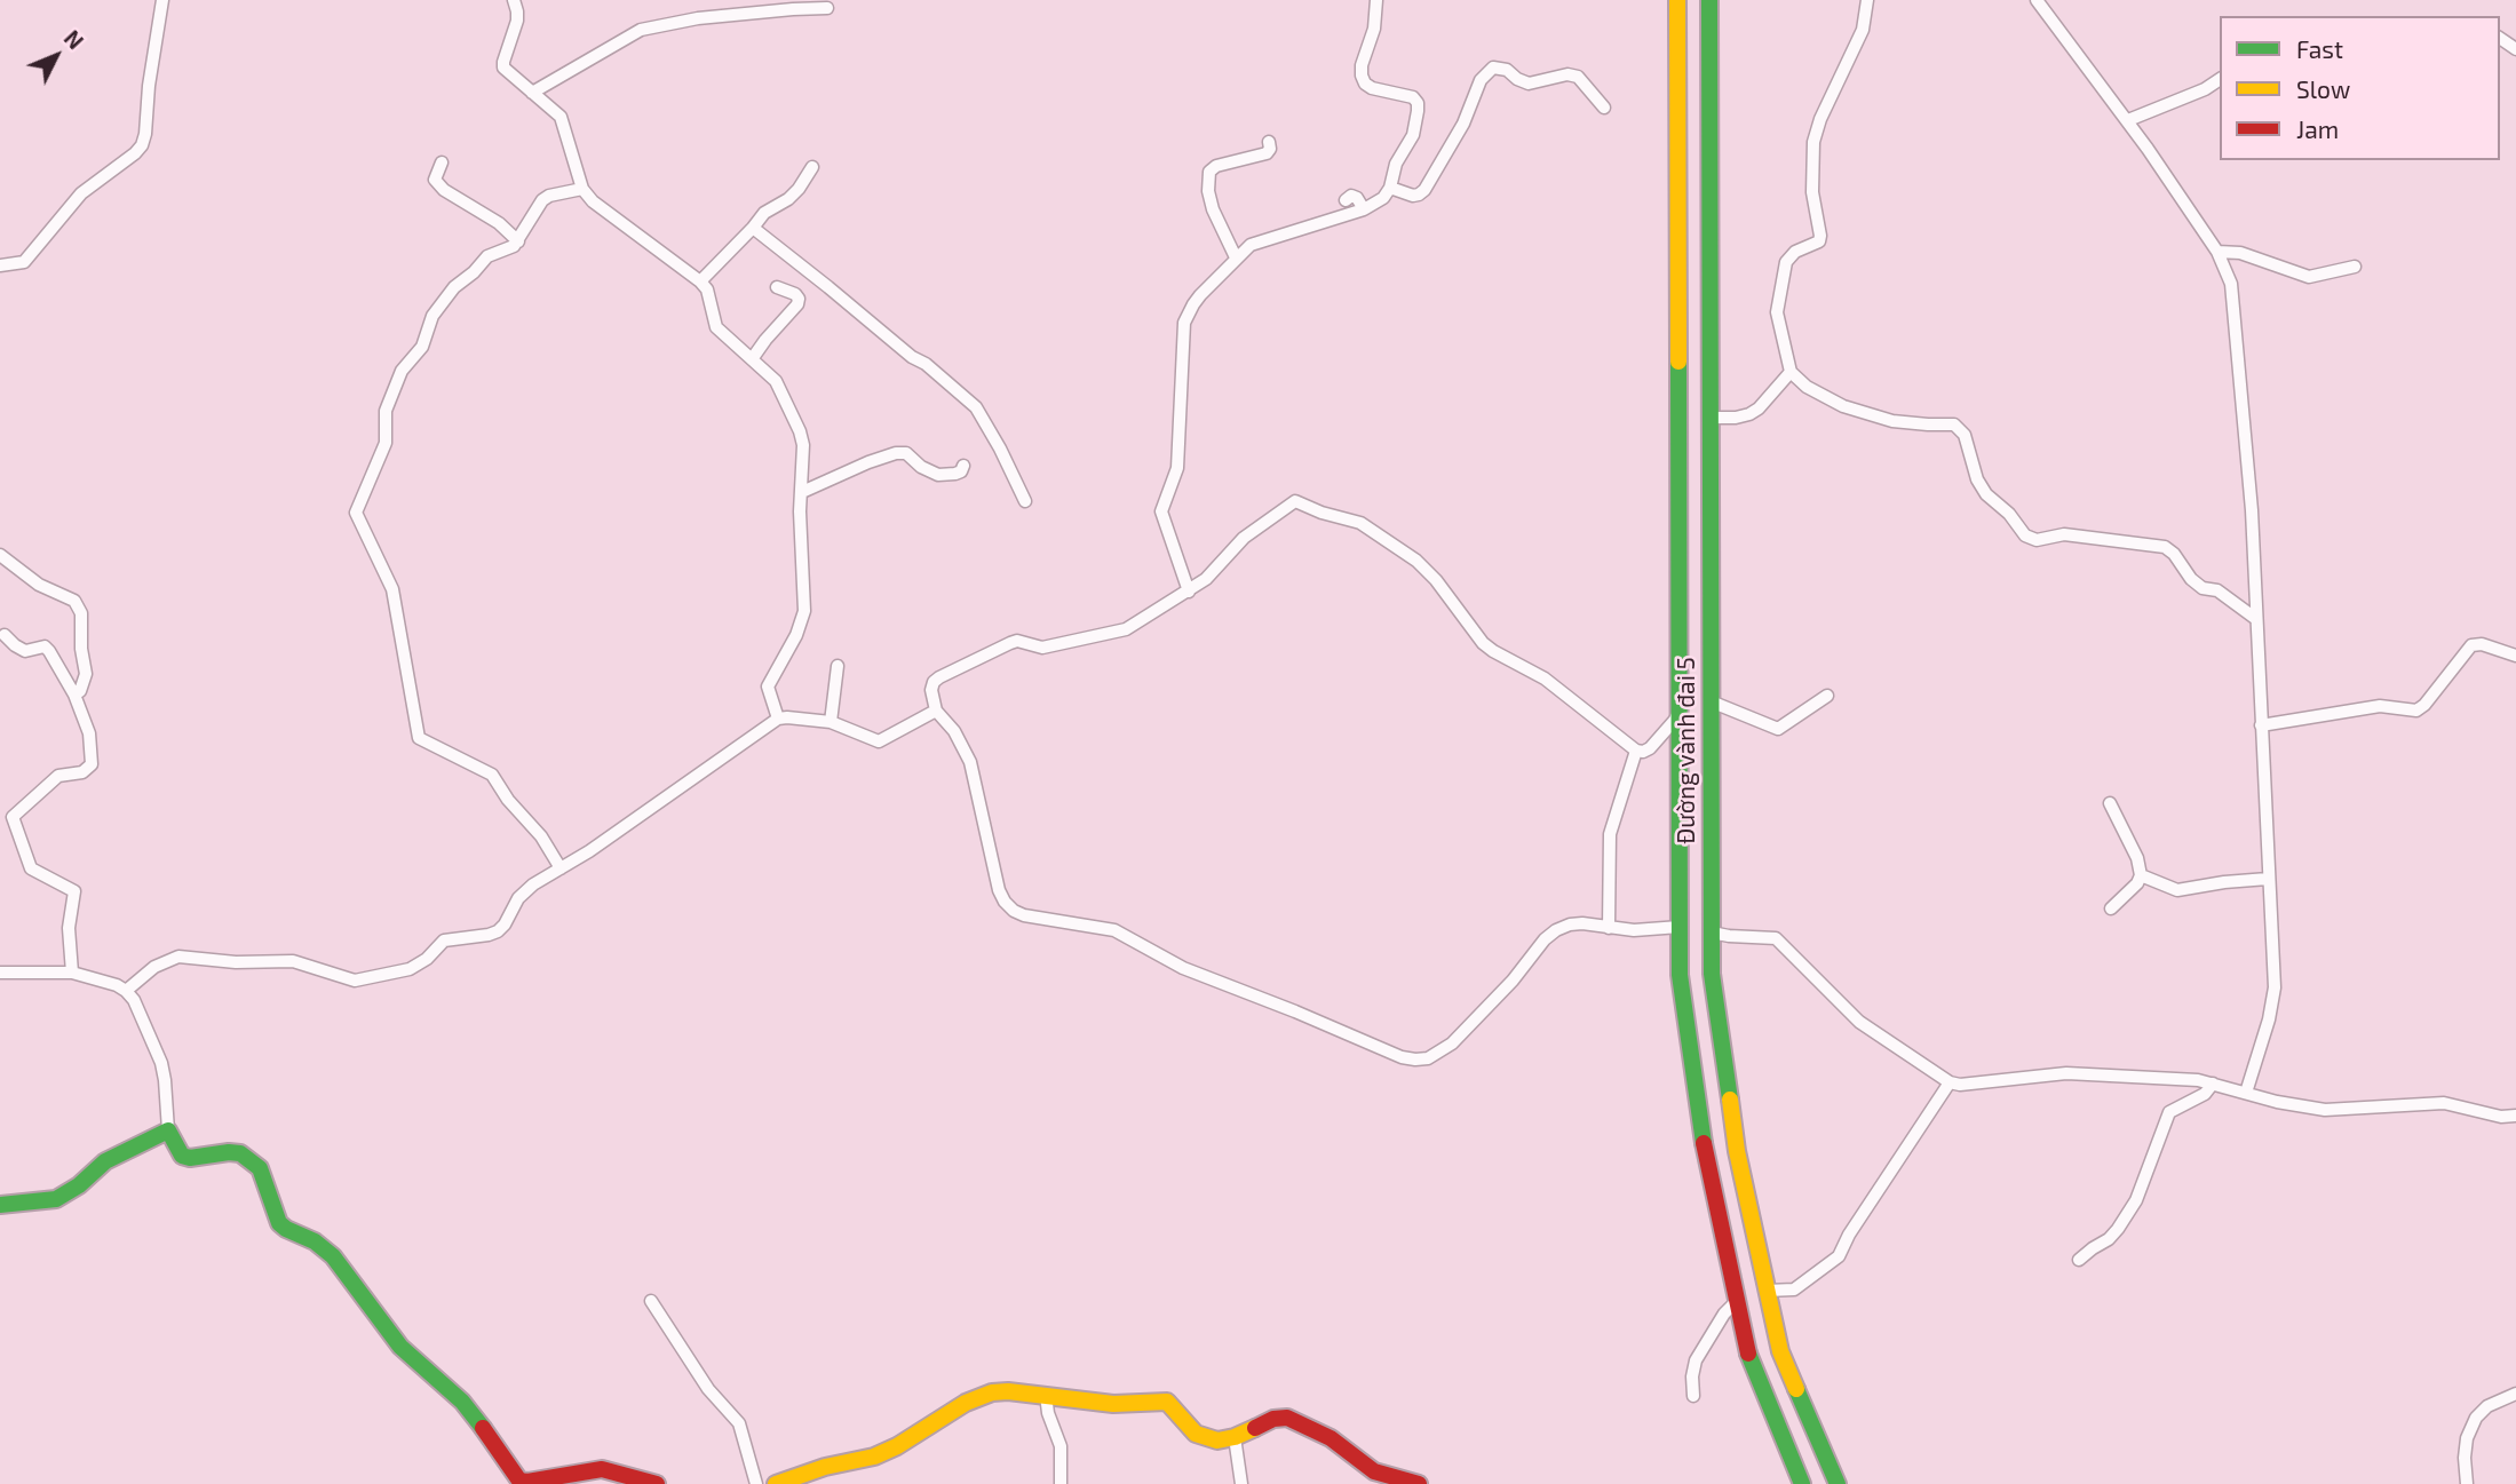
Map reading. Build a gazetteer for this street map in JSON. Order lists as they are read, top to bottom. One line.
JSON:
{"streets":{"main road":["Đường vành đai 5"]},"legend":["Fast","Slow","Jam"],"north":"top right"}
